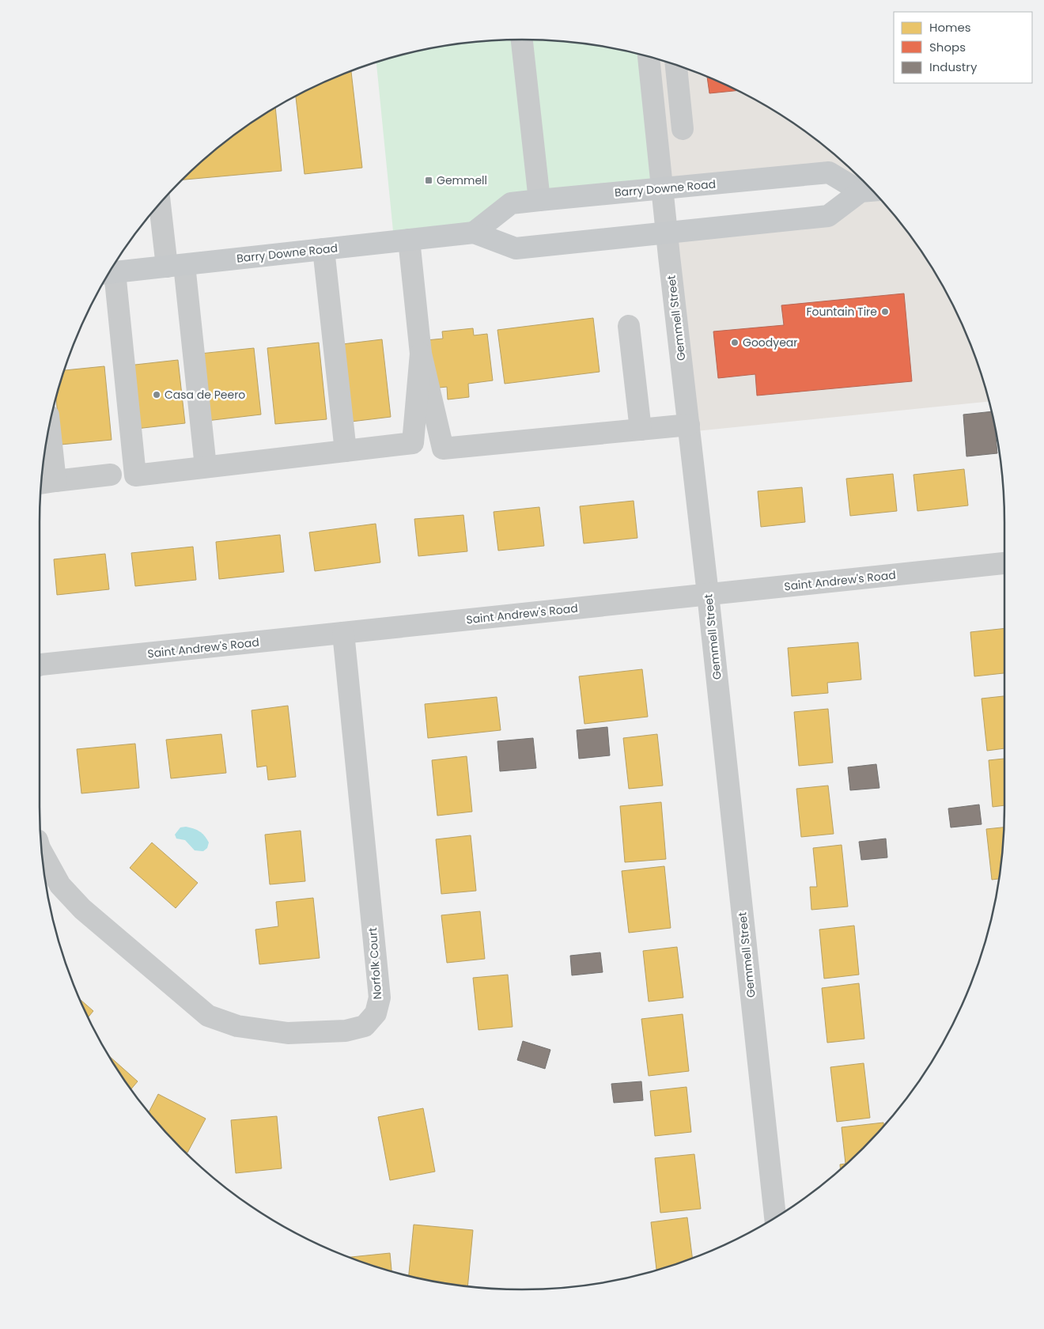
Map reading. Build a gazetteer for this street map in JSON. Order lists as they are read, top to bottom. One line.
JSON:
{"streets":{"main road":["Barry Downe Road"],"street":["Gemmell Street","Saint Andrew's Road","Norfolk Court"]},"crossings":[["Barry Downe Road","Gemmell Street"],["Gemmell Street","Saint Andrew's Road"],["Saint Andrew's Road","Norfolk Court"]],"places":{"transit":["Gemmell"],"other":["Fountain Tire","Goodyear","Casa de Peero"]},"legend":["Homes","Shops","Industry"]}
